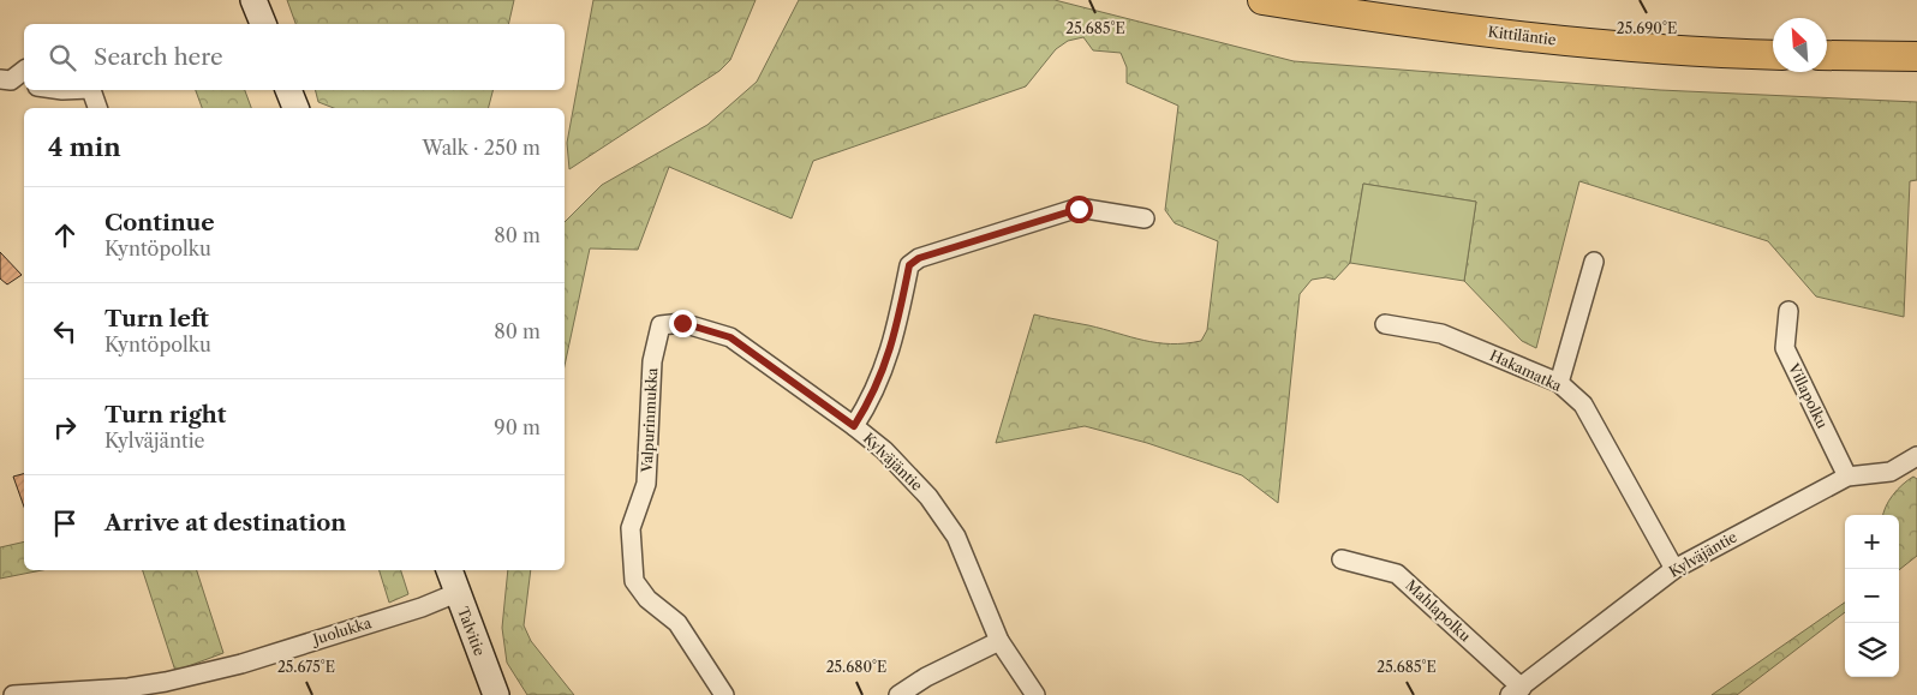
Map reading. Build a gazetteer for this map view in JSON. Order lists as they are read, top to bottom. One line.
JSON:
{"streets":{"main road":["Kittiläntie"],"street":["Hakamatka","Villapolku","Valpurinmukka","Kylväjäntie","Mahlapolku","Juolukka","Talvitie"]},"crossings":[["Hakamatka","Kylväjäntie"],["Villapolku","Kylväjäntie"],["Valpurinmukka","Kylväjäntie"],["Kylväjäntie","Mahlapolku"],["Juolukka","Talvitie"]],"north":"top left","page":{"search":"Search here","heading":["4 min","Walk · 250 m"],"list":[["Continue","Kyntöpolku","80 m"],["Turn left","Kyntöpolku","80 m"],["Turn right","Kylväjäntie","90 m"],"Arrive at destination"],"map_buttons":["+","−"]},"coordinates":["25.685°E","25.690°E","25.675°E","25.680°E"]}
